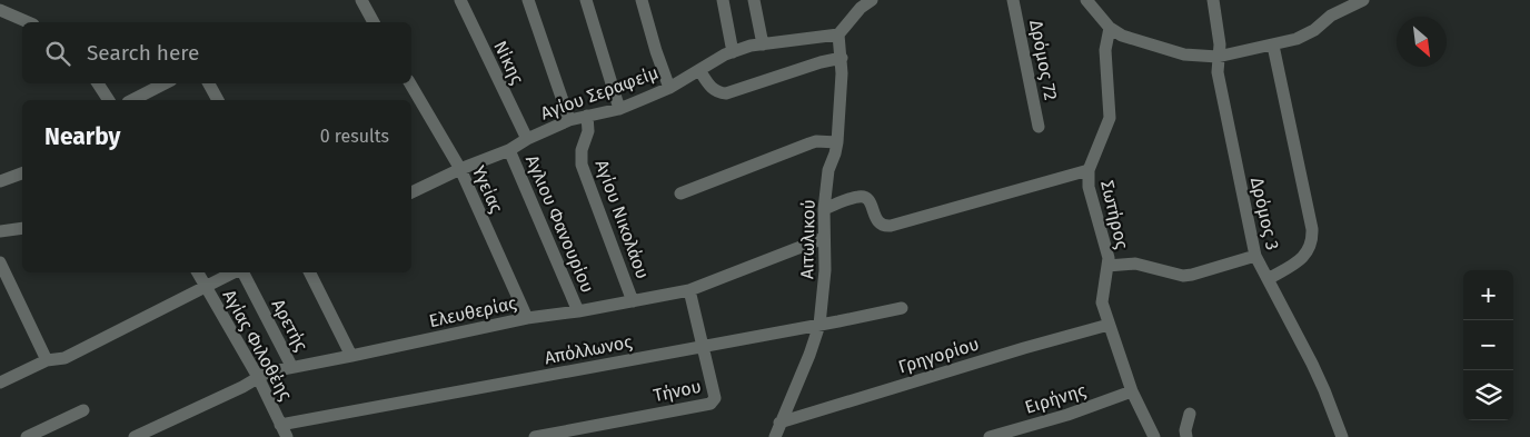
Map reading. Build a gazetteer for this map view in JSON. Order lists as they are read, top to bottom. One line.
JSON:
{"streets":{"street":["Δρόμος 72","Νίκης","Αγίου Σεραφείμ","Υγείας","Δρόμος 3","Σωτήρος","Αγίου Νικολάου","Αγλιου Φανουρίου","Αιτωλικού","Ελευθερίας","Αρετής","Αγίας Φιλοθέης","Απόλλωνος","Γρηγορίου","Τήνου","Ειρήνης"]},"crossings":[["Νίκης","Αγίου Σεραφείμ"],["Αγίου Σεραφείμ","Υγείας"],["Αγίου Σεραφείμ","Αγίου Νικολάου"],["Αγίου Σεραφείμ","Αγλιου Φανουρίου"],["Αγίου Σεραφείμ","Αιτωλικού"],["Υγείας","Ελευθερίας"],["Σωτήρος","Γρηγορίου"],["Σωτήρος","Ειρήνης"],["Αγίου Νικολάου","Ελευθερίας"],["Αγλιου Φανουρίου","Ελευθερίας"],["Αιτωλικού","Ελευθερίας"],["Αιτωλικού","Απόλλωνος"],["Αιτωλικού","Γρηγορίου"],["Ελευθερίας","Αρετής"],["Ελευθερίας","Αγίας Φιλοθέης"],["Ελευθερίας","Τήνου"],["Αγίας Φιλοθέης","Απόλλωνος"],["Απόλλωνος","Τήνου"]],"north":"bottom right","page":{"search":"Search here","heading":["Nearby","0 results"],"map_buttons":["+","−"]}}
